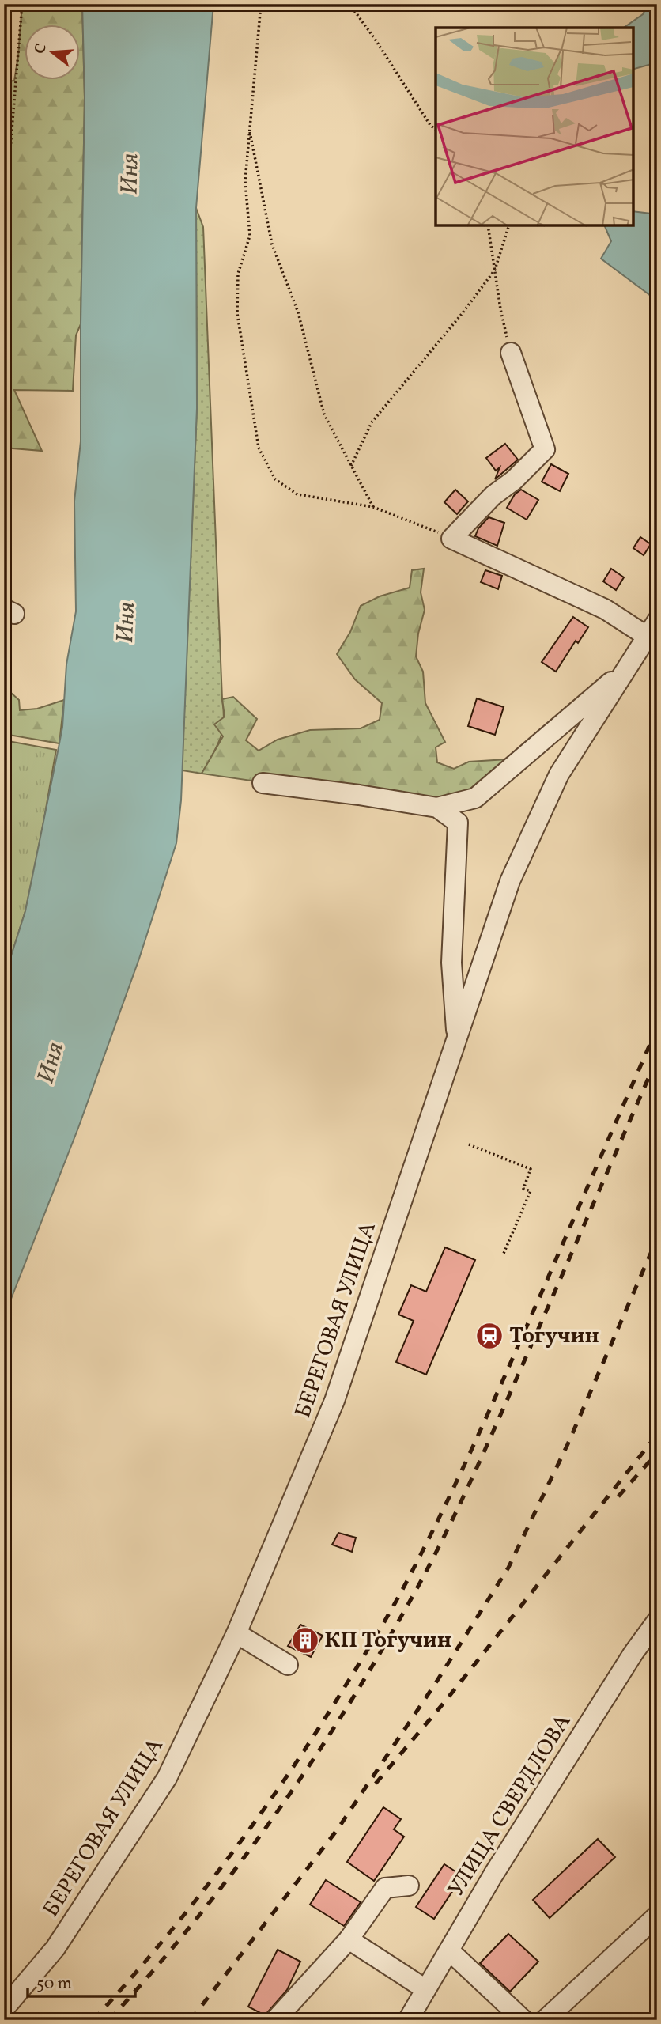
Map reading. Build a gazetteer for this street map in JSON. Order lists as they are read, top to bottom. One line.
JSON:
{"streets":{"street":["БЕРЕГОВАЯ УЛИЦА","УЛИЦА СВЕРДЛОВА"]},"water":["Иня"],"places":{"station":["Тогучин"],"building":["КП Тогучин"]},"scale_bar":"50 m","north":"left"}
